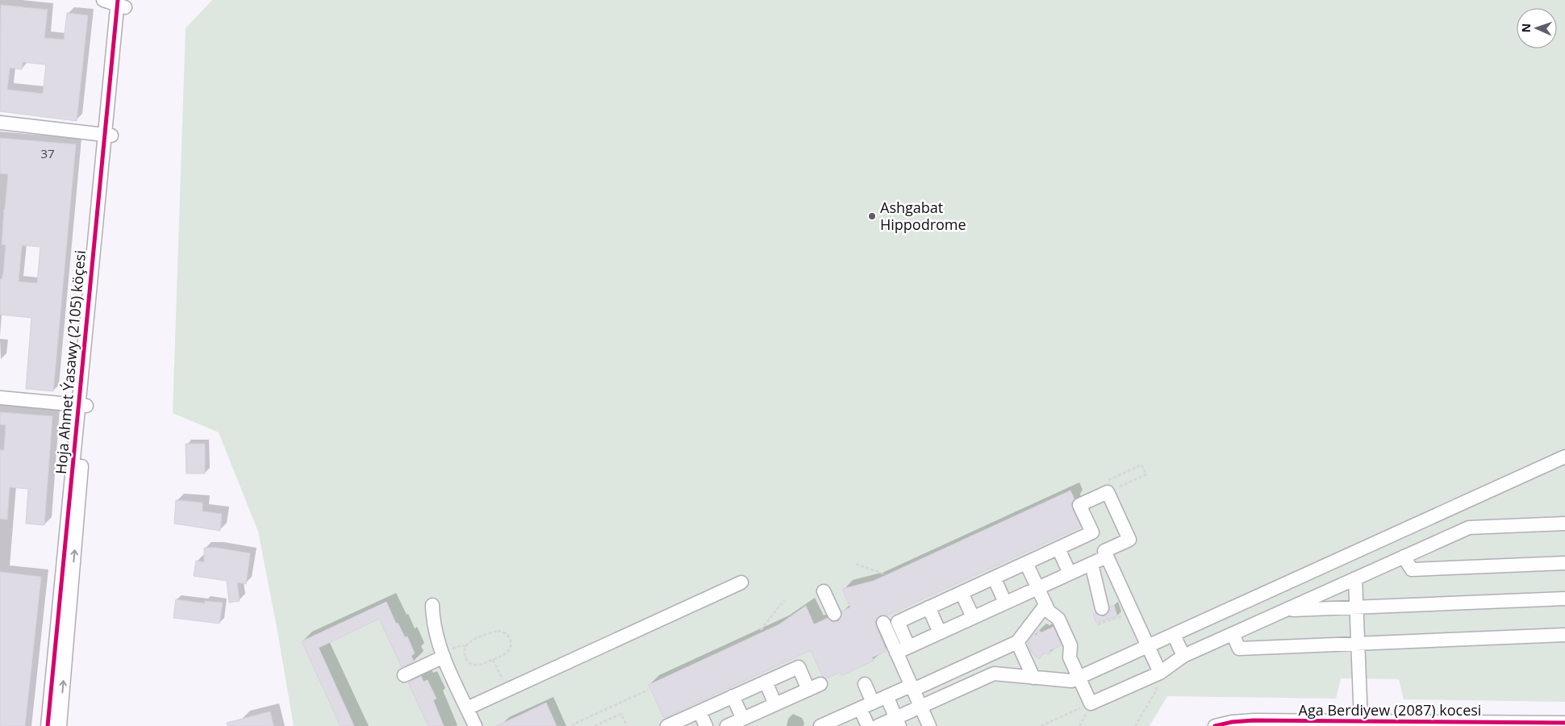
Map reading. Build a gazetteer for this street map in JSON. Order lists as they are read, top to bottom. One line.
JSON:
{"streets":{"street":["Hoja Ahmet Ýasawy (2105) köçesi","Aga Berdiyew (2087) kocesi"]},"places":["Ashgabat Hippodrome"],"house_numbers":["37"],"north":"left"}
